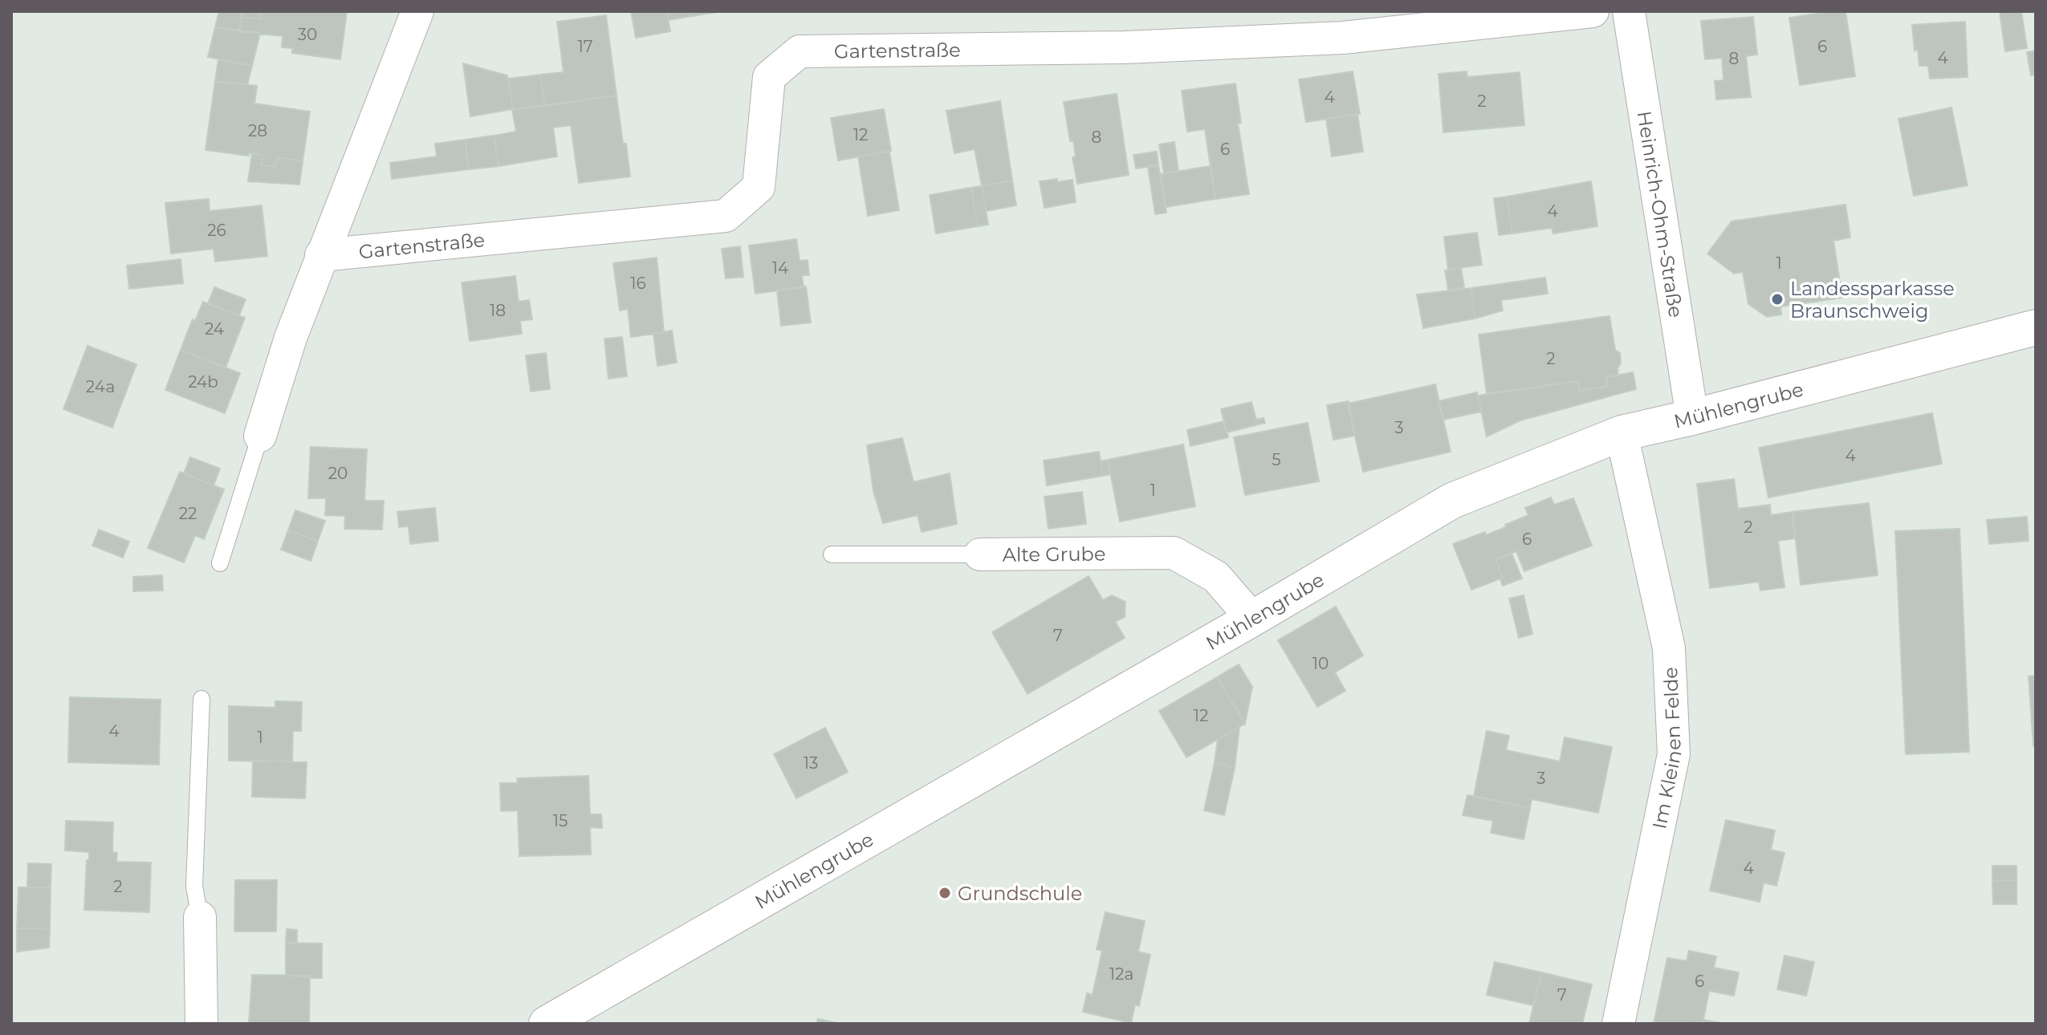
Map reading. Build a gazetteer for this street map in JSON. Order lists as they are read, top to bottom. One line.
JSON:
{"streets":{"street":["Gartenstraße","Heinrich-Ohm-Straße","Mühlengrube","Alte Grube","Im Kleinen Felde"]},"crossings":[["Heinrich-Ohm-Straße","Mühlengrube"],["Mühlengrube","Alte Grube"],["Mühlengrube","Im Kleinen Felde"]],"places":["Landessparkasse Braunschweig","Grundschule"],"house_numbers":["30","17","6","4","8","4","2","28","12","8","6","4","26","1","14","16","18","24","2","24b","24a","3","4","5","20","1","22","2","6","7","10","12","4","1","13","3","15","4","2","12a","6","7"]}
